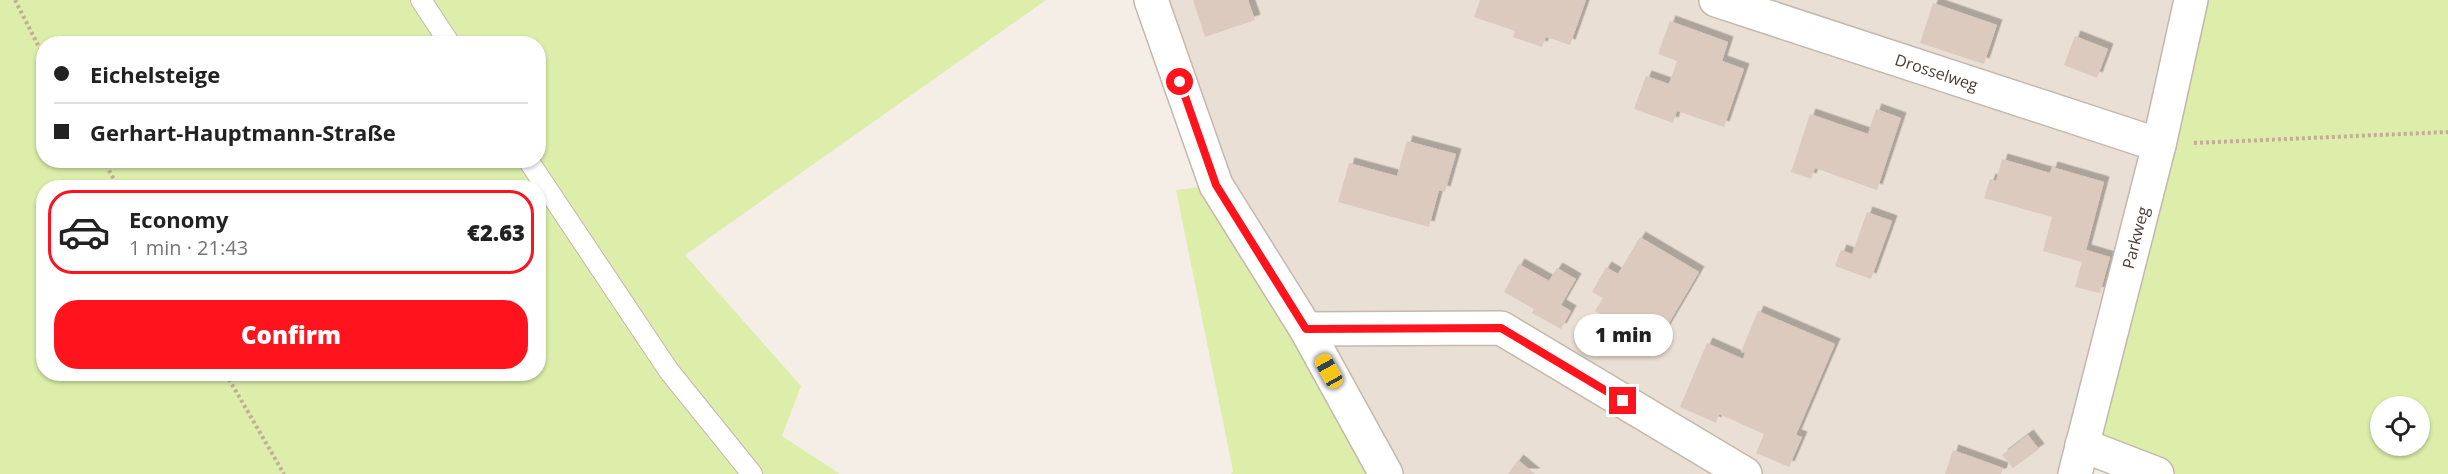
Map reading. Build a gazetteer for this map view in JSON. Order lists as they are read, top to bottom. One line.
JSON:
{"streets":{"street":["Drosselweg","Parkweg"]},"crossings":[["Drosselweg","Parkweg"]],"page":{"banner":["Eichelsteige","Gerhart-Hauptmann-Straße"],"list":[{"name":"Economy","note":"1 min · 21:43","value":"€2.63"}],"buttons":"Confirm","bubble":"1 min"}}
